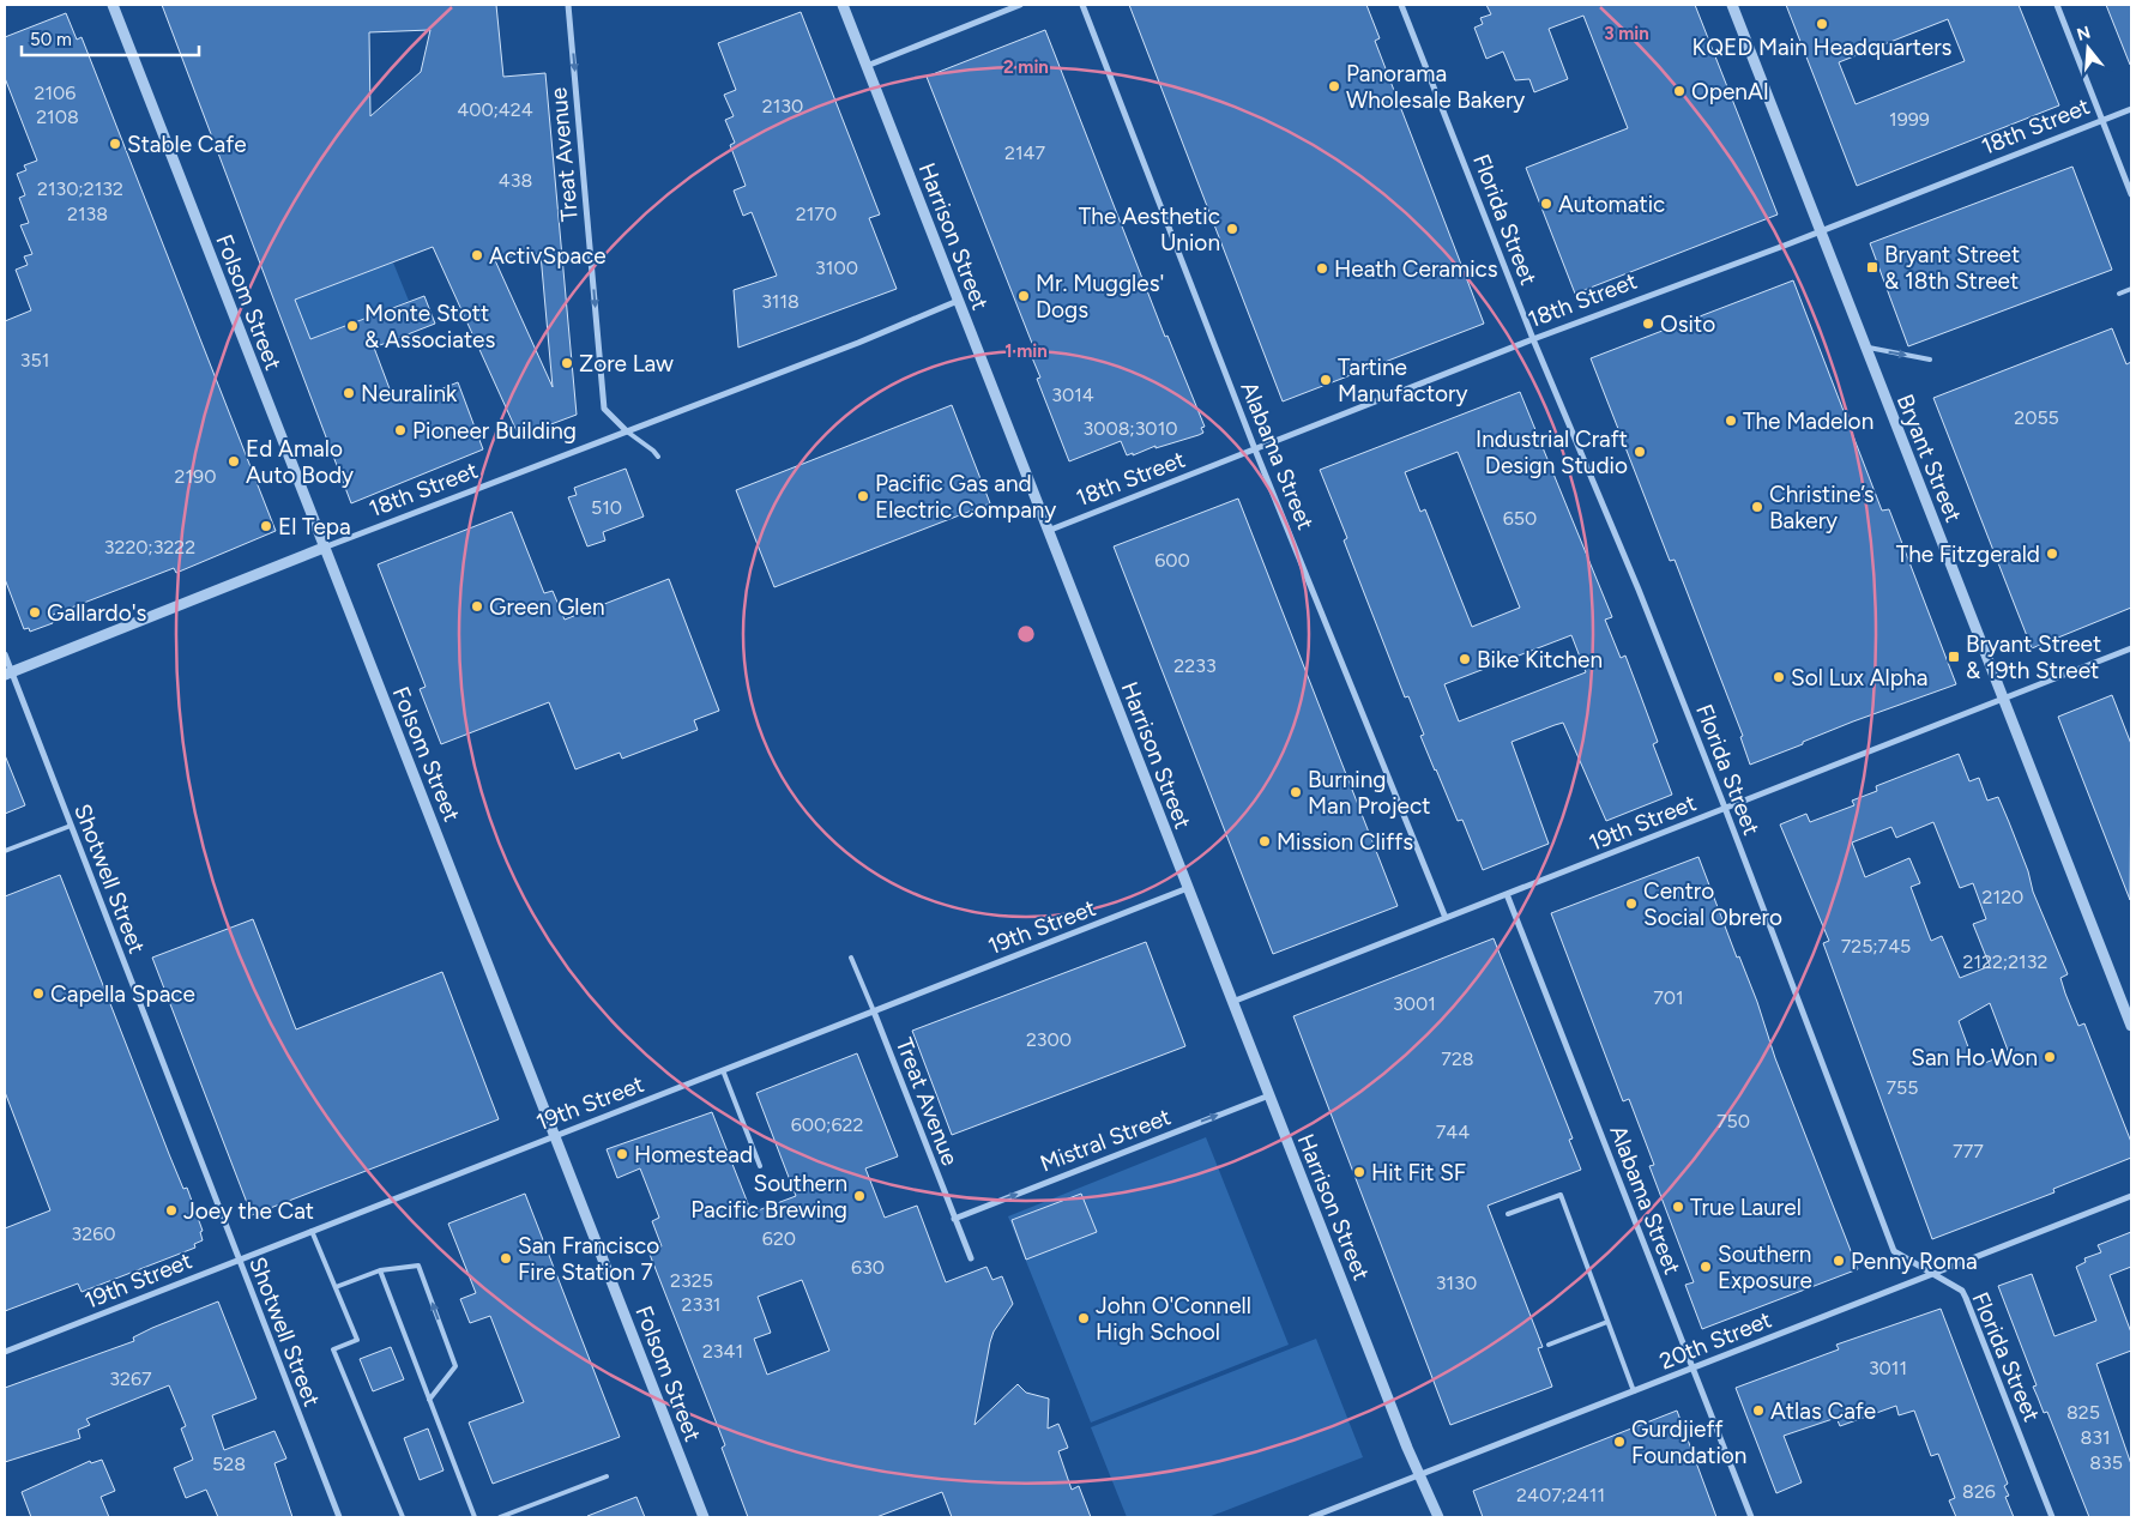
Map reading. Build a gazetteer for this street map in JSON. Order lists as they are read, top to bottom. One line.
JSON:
{"streets":{"street":["18th Street","Treat Avenue","Florida Street","Harrison Street","Folsom Street","Alabama Street","Bryant Street","19th Street","Shotwell Street","Mistral Street","20th Street"]},"crossings":[["18th Street","Treat Avenue"],["18th Street","Florida Street"],["18th Street","Harrison Street"],["18th Street","Folsom Street"],["18th Street","Alabama Street"],["18th Street","Bryant Street"],["18th Street","Shotwell Street"],["Treat Avenue","19th Street"],["Treat Avenue","Mistral Street"],["Florida Street","19th Street"],["Florida Street","20th Street"],["Harrison Street","19th Street"],["Harrison Street","Mistral Street"],["Harrison Street","20th Street"],["Folsom Street","19th Street"],["Alabama Street","19th Street"],["Alabama Street","20th Street"],["Bryant Street","19th Street"],["19th Street","Shotwell Street"]],"one_way":["Treat Avenue","Mistral Street"],"places":{"other":["KQED Main Headquarters","Panorama Wholesale Bakery","OpenAI","Stable Cafe","Automatic","The Aesthetic Union","ActivSpace","Heath Ceramics","Mr. Muggles' Dogs","Osito","Monte Stott & Associates","Zore Law","Tartine Manufactory","Neuralink","The Madelon","Pioneer Building","Industrial Craft Design Studio","Ed Amalo Auto Body","Pacific Gas and Electric Company","Christine’s Bakery","El Tepa","The Fitzgerald","Green Glen","Gallardo's","Bike Kitchen","Sol Lux Alpha","Burning Man Project","Mission Cliffs","Centro Social Obrero","Capella Space","San Ho Won","Homestead","Hit Fit SF","Southern Pacific Brewing","True Laurel","Joey the Cat","San Francisco Fire Station 7","Penny Roma","Southern Exposure","John O'Connell High School","Atlas Cafe","Gurdjieff Foundation"],"transit":["Bryant Street & 18th Street","Bryant Street & 19th Street"]},"house_numbers":["2106","2130","400;424","2108","1999","2147","438","2130;2132","2138","2170","3100","3118","351","3014","2055","3008;3010","2190","510","650","3220;3222","600","2233","2120","725;745","2122;2132","701","3001","2300","728","755","750","600;622","744","777","3260","620","630","2325","3130","2331","2341","3011","3267","825","831","835","528","826","2407;2411"],"scale_bar":"50 m","north":"top","rings":["3 min","2 min","1 min"]}
